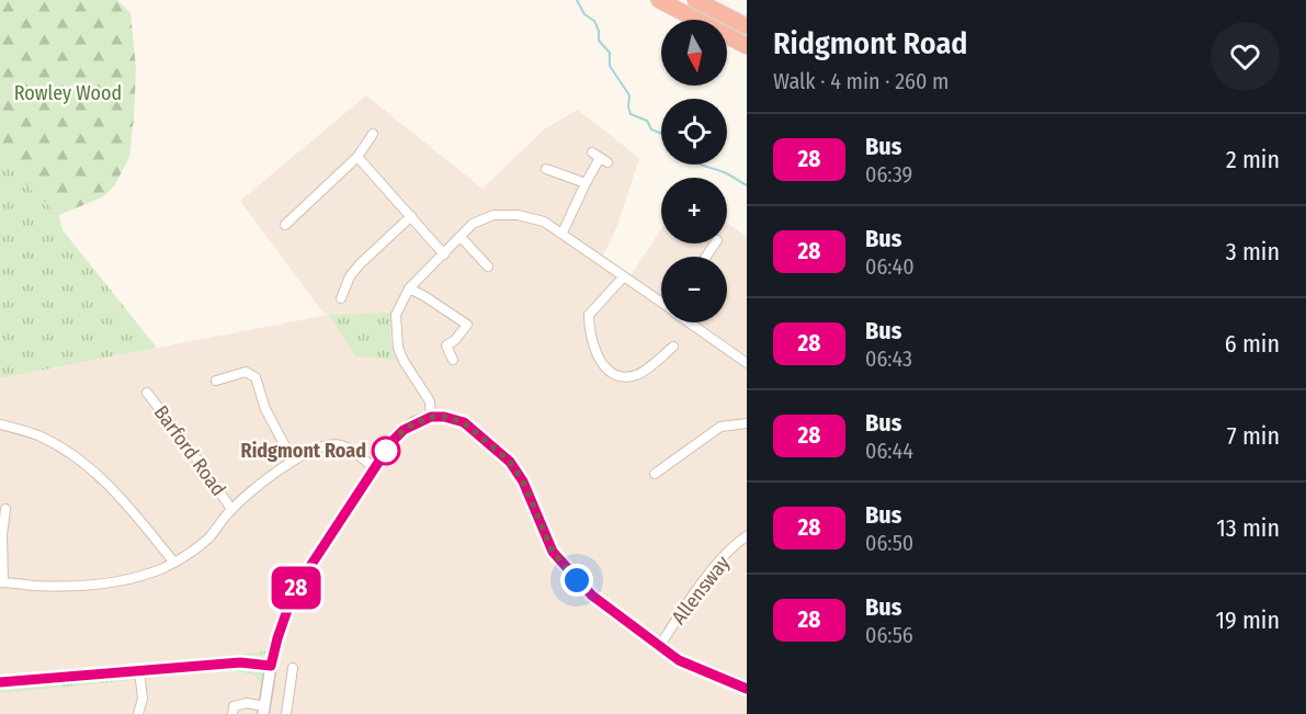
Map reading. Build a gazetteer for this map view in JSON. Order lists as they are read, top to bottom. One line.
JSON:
{"streets":{"street":["Barford Road","Allensway"]},"parks":["Rowley Wood"],"places":["Ridgmont Road"],"lines":["bus line 28"],"north":"bottom","page":{"on_map":"28","heading":["Ridgmont Road","Walk · 4 min · 260 m"],"map_buttons":["+","−"],"list":[{"mark":"28","name":"Bus","note":"06:39","value":"2 min"},{"mark":"28","name":"Bus","note":"06:40","value":"3 min"},{"mark":"28","name":"Bus","note":"06:43","value":"6 min"},{"mark":"28","name":"Bus","note":"06:44","value":"7 min"},{"mark":"28","name":"Bus","note":"06:50","value":"13 min"},{"mark":"28","name":"Bus","note":"06:56","value":"19 min"}]}}
